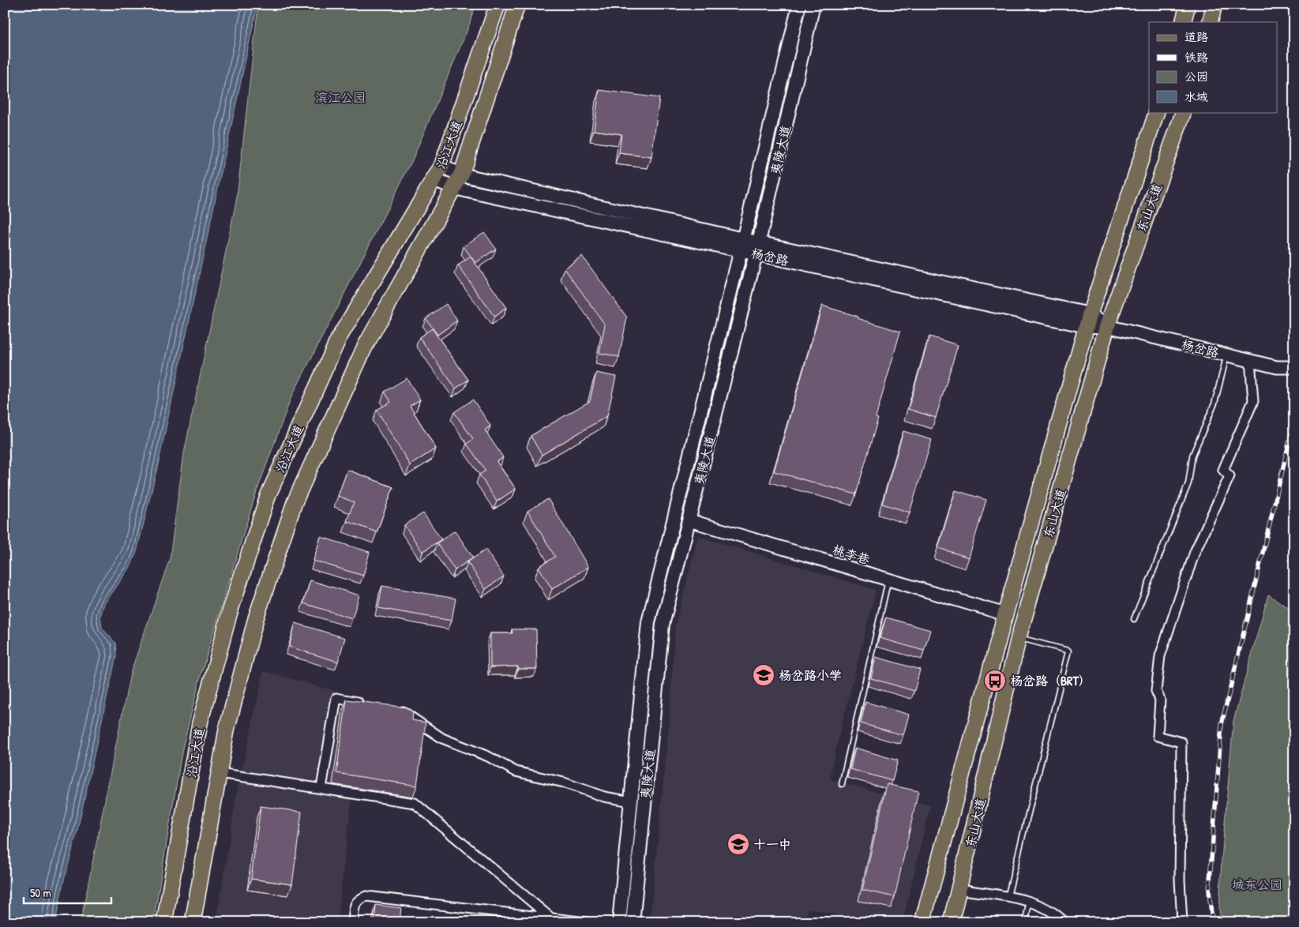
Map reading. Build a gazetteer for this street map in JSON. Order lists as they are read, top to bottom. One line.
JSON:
{"streets":{"main road":["沿江大道","夷陵大道","东山大道","杨岔路"],"street":["桃李巷"]},"crossings":[["沿江大道","杨岔路"],["夷陵大道","杨岔路"],["夷陵大道","桃李巷"],["东山大道","杨岔路"],["东山大道","桃李巷"]],"parks":["滨江公园","城东公园"],"places":{"school or university":["杨岔路小学","十一中"],"bus stop":["杨岔路（BRT）"]},"legend":["道路","铁路","公园","水域"],"scale_bar":"50 m"}
